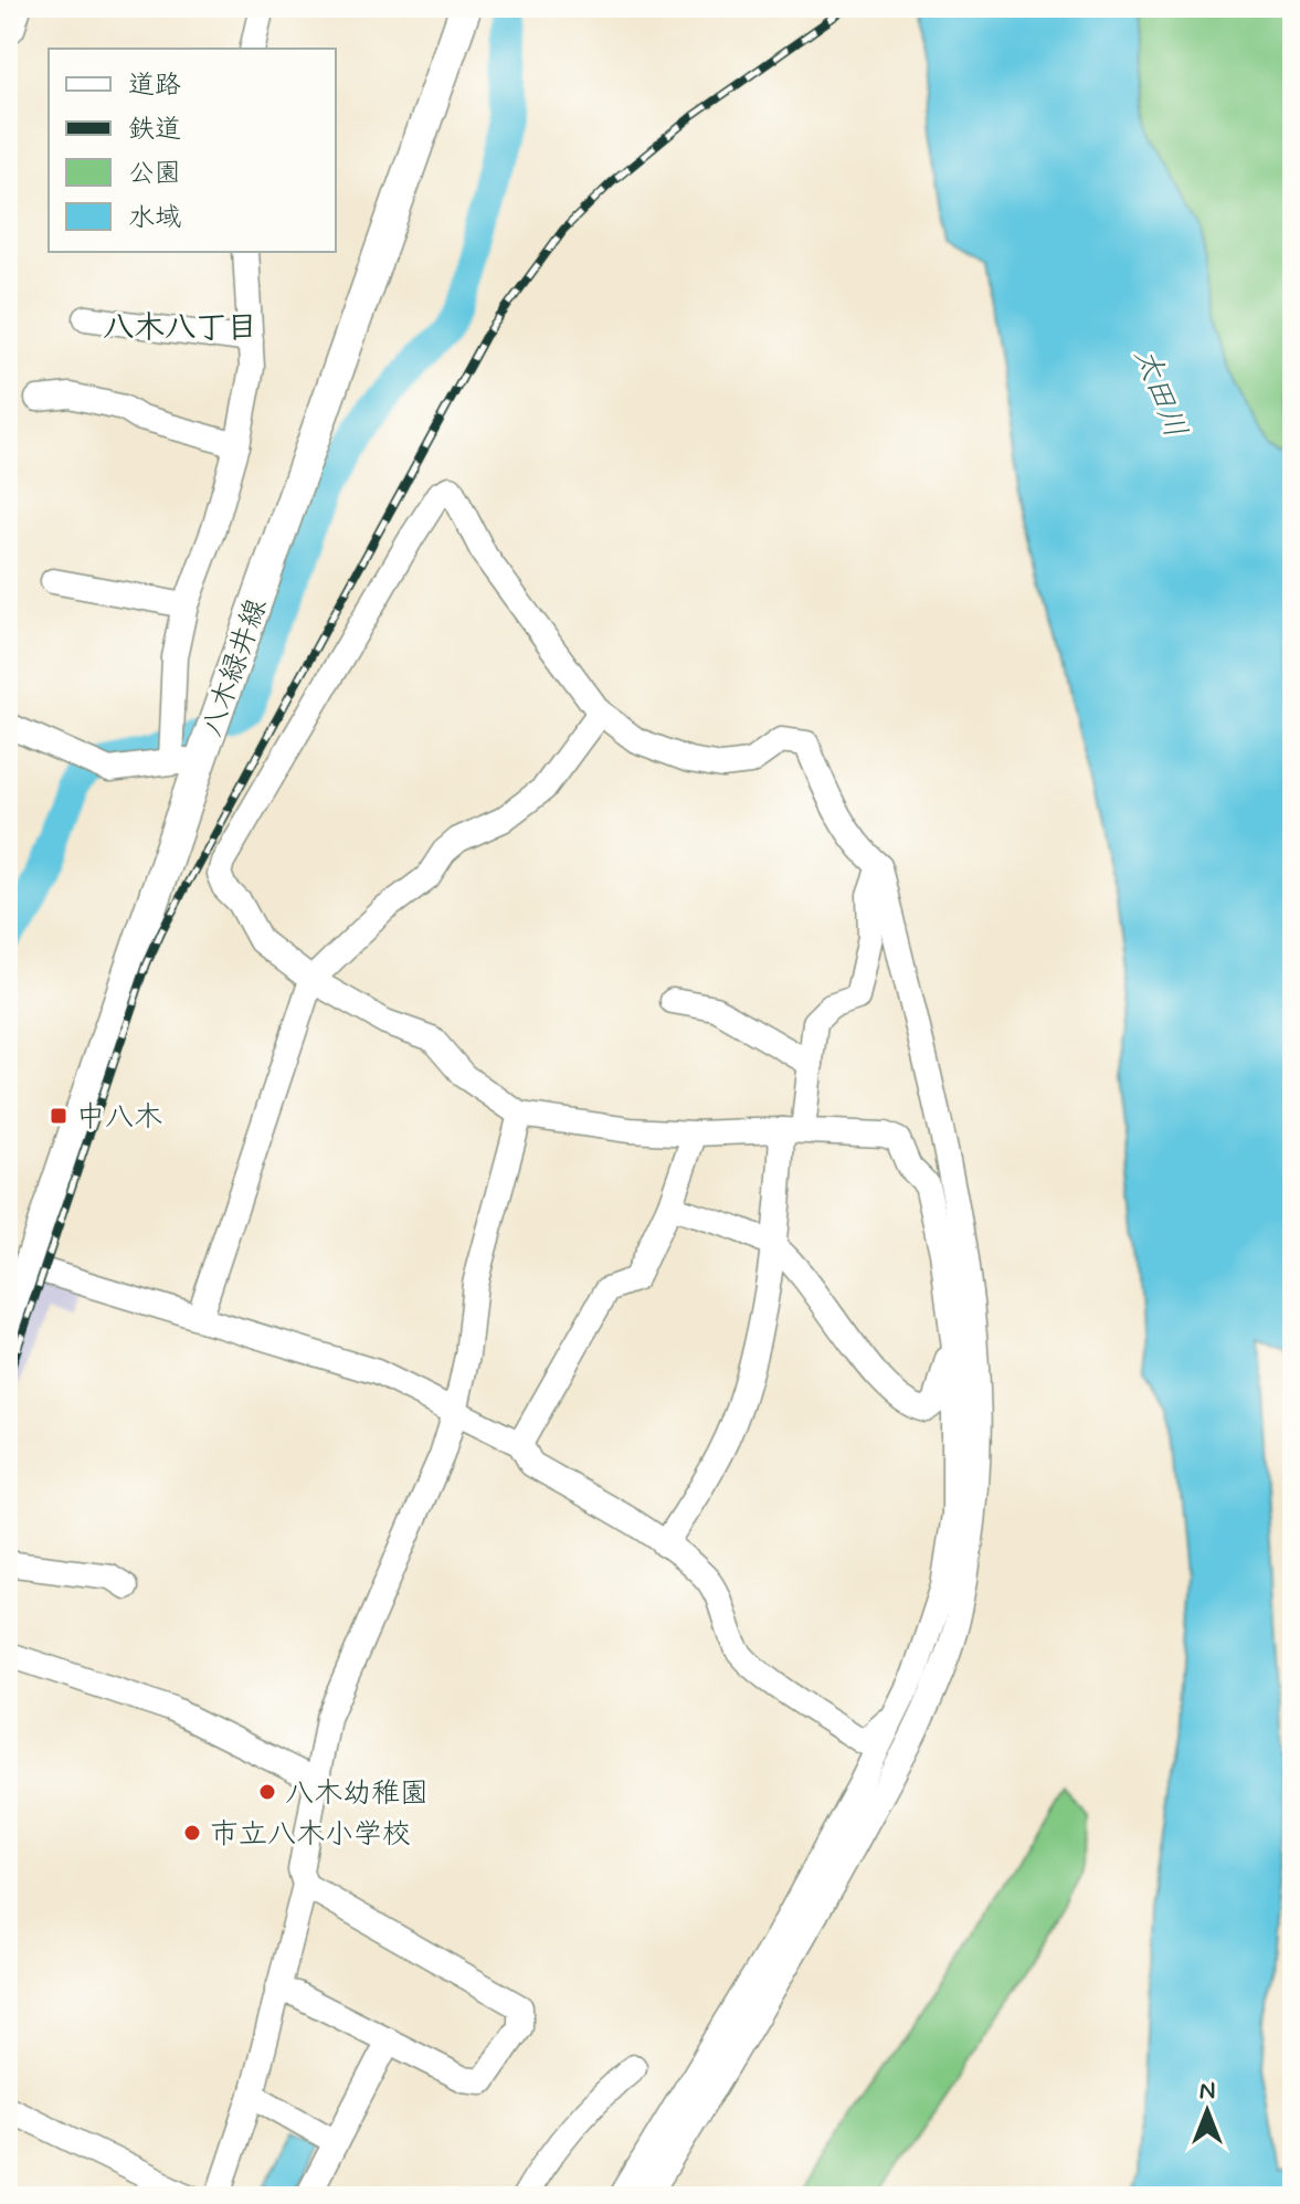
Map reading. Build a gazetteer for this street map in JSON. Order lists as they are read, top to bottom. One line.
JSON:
{"streets":{"main road":["八木緑井線"]},"districts":["八木八丁目"],"water":["太田川"],"places":{"transit":["中八木"],"other":["八木幼稚園","市立八木小学校"]},"legend":["道路","鉄道","公園","水域"],"north":"top"}
